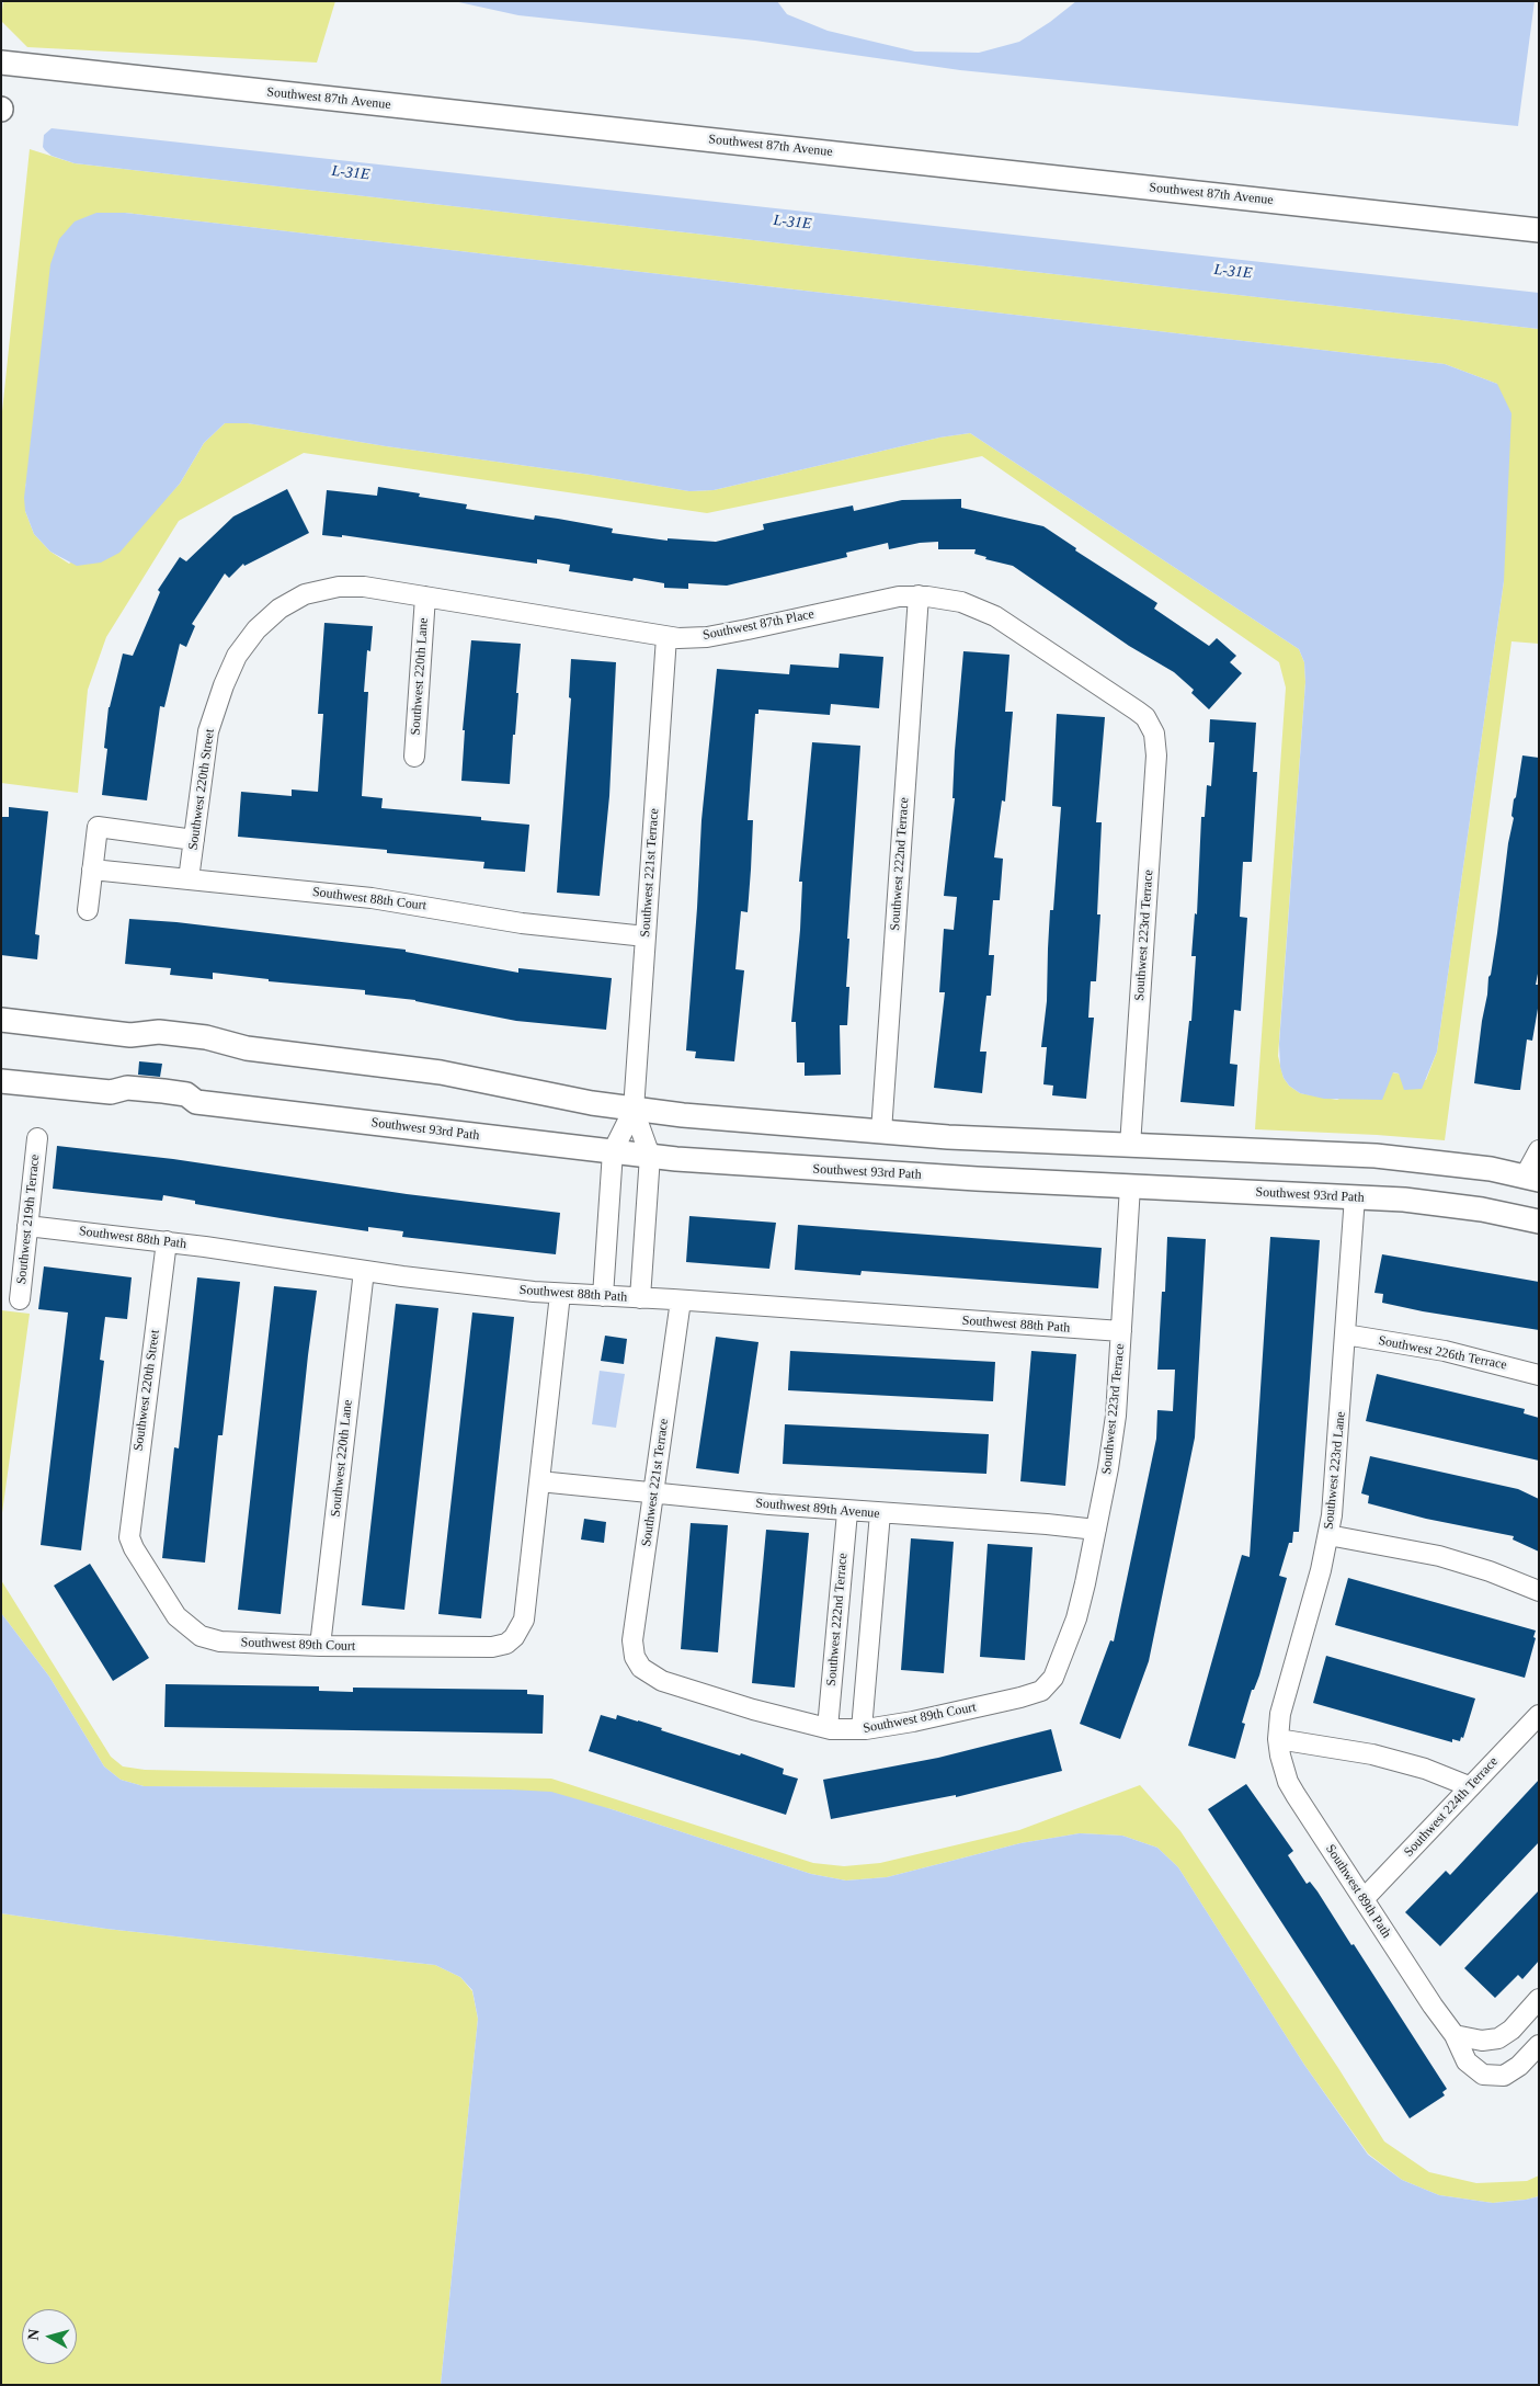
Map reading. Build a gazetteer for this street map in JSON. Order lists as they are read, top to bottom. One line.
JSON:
{"streets":{"street":["Southwest 87th Avenue","Southwest 87th Place","Southwest 220th Lane","Southwest 220th Street","Southwest 222nd Terrace","Southwest 221st Terrace","Southwest 88th Court","Southwest 223rd Terrace","Southwest 93rd Path","Southwest 219th Terrace","Southwest 88th Path","Southwest 226th Terrace","Southwest 223rd Lane","Southwest 89th Avenue","Southwest 89th Court","Southwest 224th Terrace","Southwest 89th Path"]},"crossings":[["Southwest 87th Place","Southwest 220th Lane"],["Southwest 87th Place","Southwest 220th Street"],["Southwest 87th Place","Southwest 222nd Terrace"],["Southwest 87th Place","Southwest 221st Terrace"],["Southwest 87th Place","Southwest 223rd Terrace"],["Southwest 220th Lane","Southwest 88th Path"],["Southwest 220th Lane","Southwest 89th Court"],["Southwest 220th Street","Southwest 88th Court"],["Southwest 220th Street","Southwest 88th Path"],["Southwest 220th Street","Southwest 89th Court"],["Southwest 222nd Terrace","Southwest 89th Avenue"],["Southwest 222nd Terrace","Southwest 89th Court"],["Southwest 221st Terrace","Southwest 88th Court"],["Southwest 221st Terrace","Southwest 93rd Path"],["Southwest 221st Terrace","Southwest 88th Path"],["Southwest 221st Terrace","Southwest 89th Avenue"],["Southwest 221st Terrace","Southwest 89th Court"],["Southwest 223rd Terrace","Southwest 93rd Path"],["Southwest 223rd Terrace","Southwest 88th Path"],["Southwest 223rd Terrace","Southwest 89th Avenue"],["Southwest 223rd Terrace","Southwest 89th Court"],["Southwest 93rd Path","Southwest 223rd Lane"],["Southwest 219th Terrace","Southwest 88th Path"],["Southwest 226th Terrace","Southwest 223rd Lane"],["Southwest 223rd Lane","Southwest 89th Path"],["Southwest 89th Avenue","Southwest 89th Court"],["Southwest 224th Terrace","Southwest 89th Path"]],"water":["L-31E"],"north":"left"}
